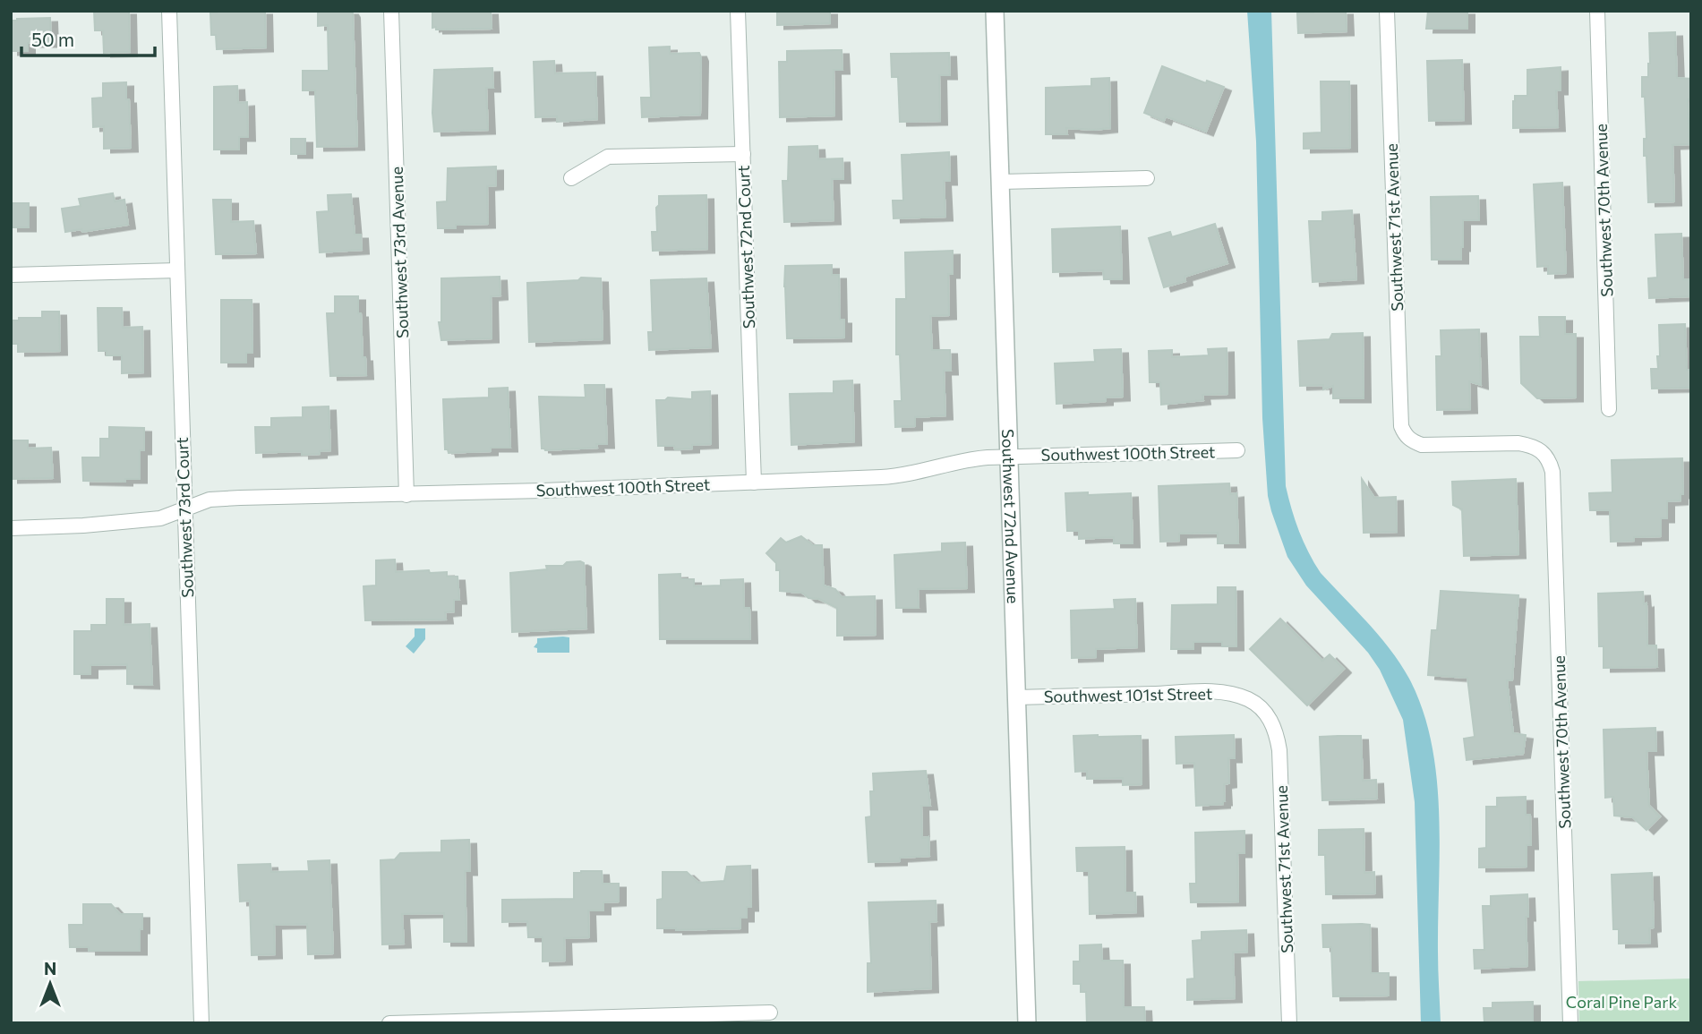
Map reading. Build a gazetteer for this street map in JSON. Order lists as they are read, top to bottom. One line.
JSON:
{"streets":{"street":["Southwest 70th Avenue","Southwest 71st Avenue","Southwest 72nd Court","Southwest 73rd Avenue","Southwest 100th Street","Southwest 72nd Avenue","Southwest 73rd Court","Southwest 101st Street"]},"crossings":[["Southwest 70th Avenue","Southwest 71st Avenue"],["Southwest 71st Avenue","Southwest 101st Street"],["Southwest 72nd Court","Southwest 100th Street"],["Southwest 73rd Avenue","Southwest 100th Street"],["Southwest 100th Street","Southwest 72nd Avenue"],["Southwest 100th Street","Southwest 73rd Court"],["Southwest 72nd Avenue","Southwest 101st Street"]],"parks":["Coral Pine Park"],"scale_bar":"50 m","north":"top"}
